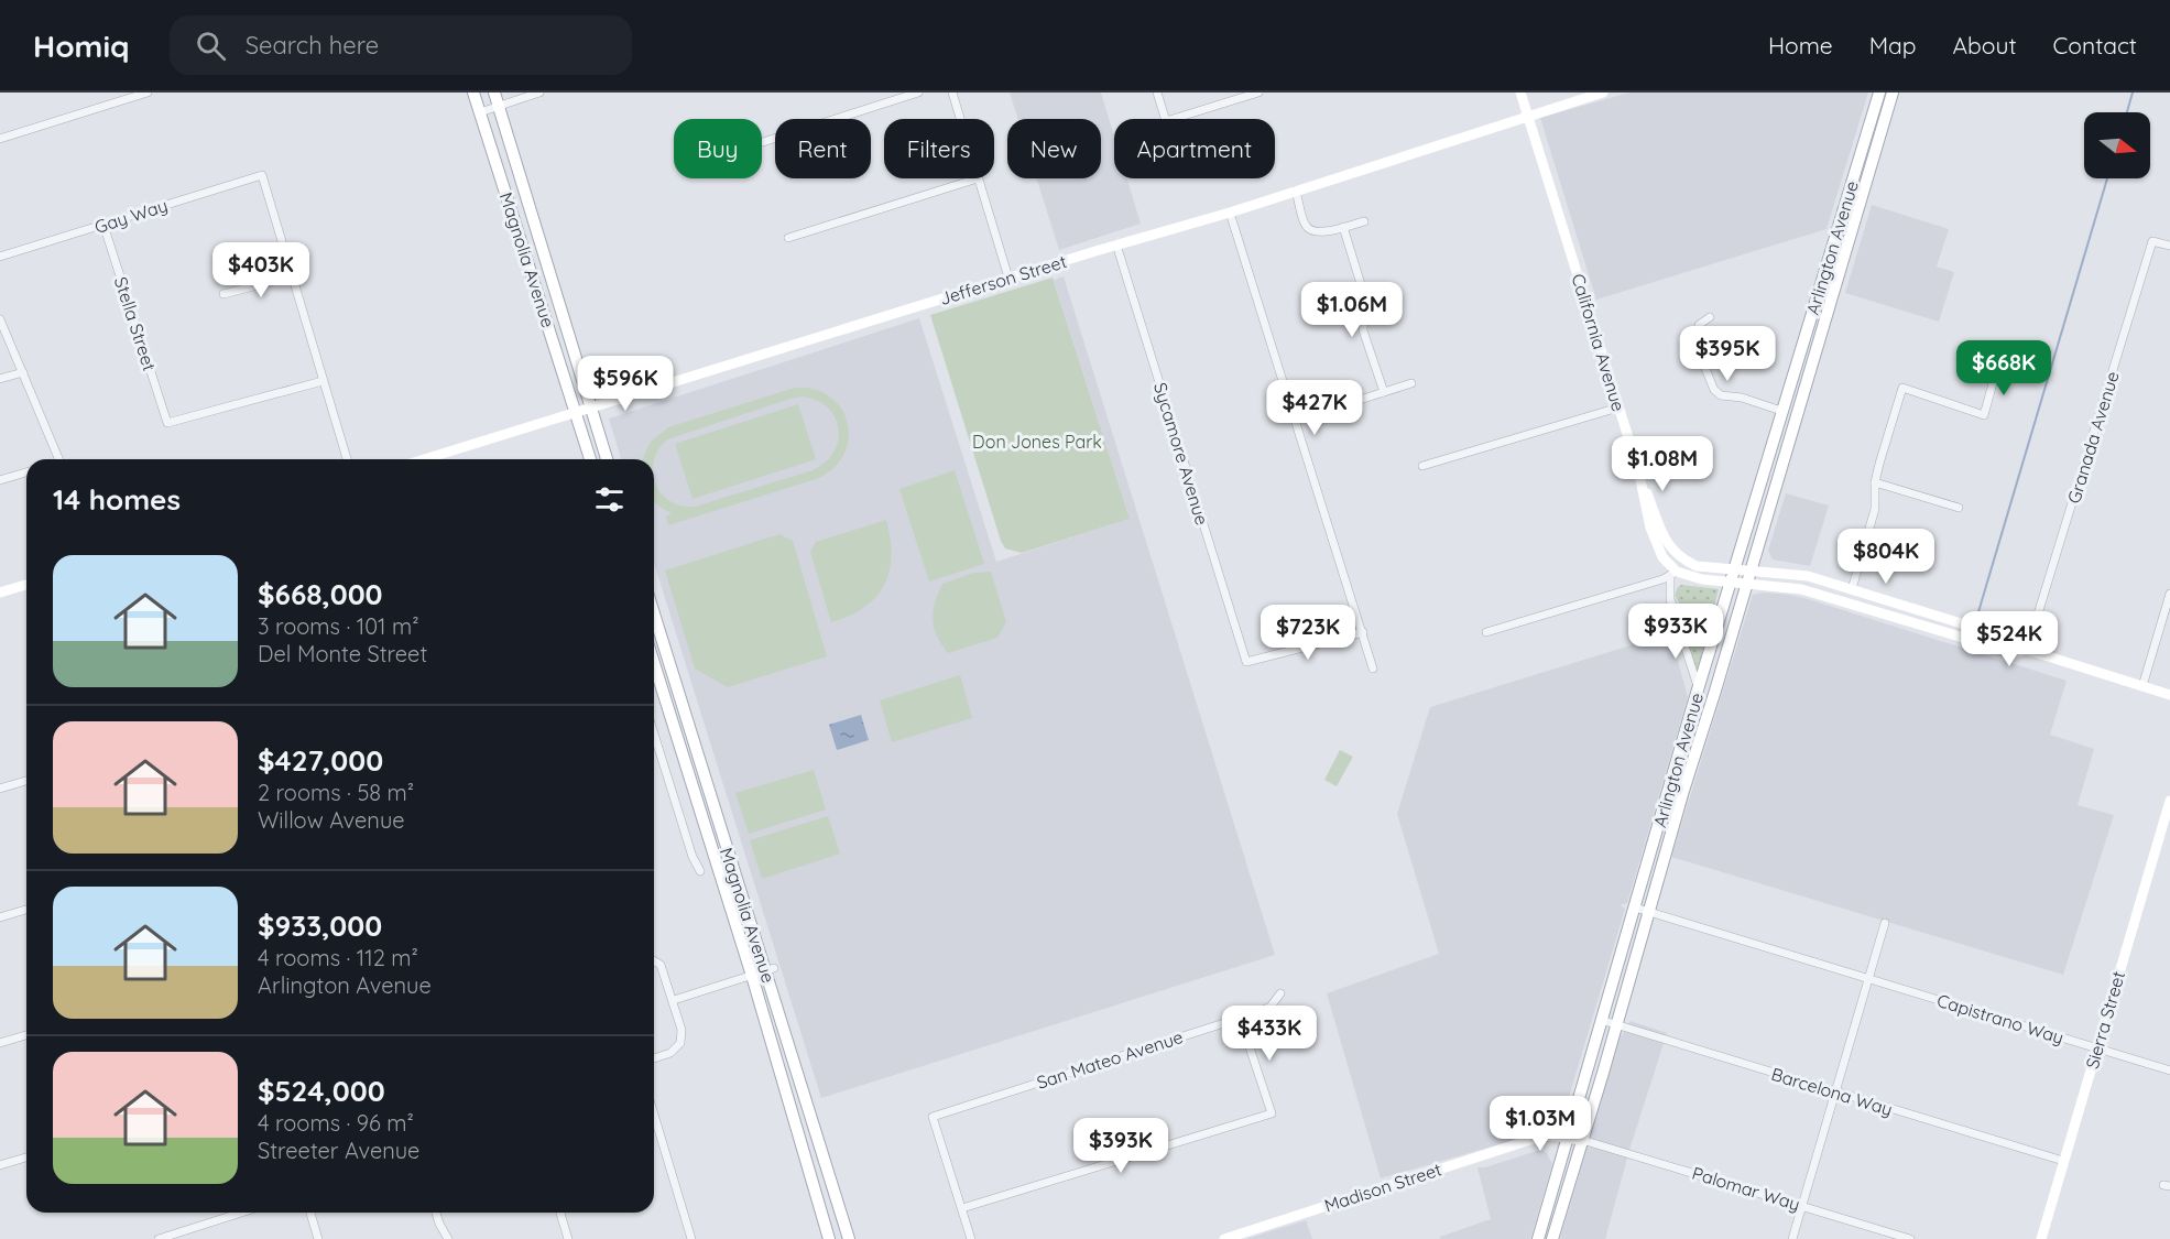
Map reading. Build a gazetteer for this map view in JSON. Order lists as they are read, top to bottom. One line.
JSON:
{"streets":{"main road":["Arlington Avenue","Magnolia Avenue","Jefferson Street","California Avenue","Sierra Street","Madison Street"],"street":["Gay Way","Stella Street","Granada Avenue","Sycamore Avenue","Capistrano Way","San Mateo Avenue","Barcelona Way","Palomar Way"]},"crossings":[["Gay Way","Stella Street"],["Arlington Avenue","Capistrano Way"],["Arlington Avenue","Barcelona Way"],["Arlington Avenue","Madison Street"],["Arlington Avenue","Palomar Way"],["Magnolia Avenue","Jefferson Street"],["Jefferson Street","California Avenue"],["Jefferson Street","Sycamore Avenue"],["Capistrano Way","Sierra Street"],["Sierra Street","Barcelona Way"],["Madison Street","Palomar Way"]],"parks":["Don Jones Park"],"north":"right","page":{"header":"Homiq","search":"Search here","nav":["Home","Map","About","Contact"],"chip":["Buy","Rent","Filters","New","Apartment"],"price":["$403K","$1.06M","$395K","$668K","$596K","$427K","$1.08M","$804K","$933K","$723K","$524K","$433K","$1.03M","$393K"],"heading":"14 homes","list":[{"name":"$668,000","note":"3 rooms · 101 m² · Del Monte Street"},{"name":"$427,000","note":"2 rooms · 58 m² · Willow Avenue"},{"name":"$933,000","note":"4 rooms · 112 m² · Arlington Avenue"},{"name":"$524,000","note":"4 rooms · 96 m² · Streeter Avenue"}]}}
